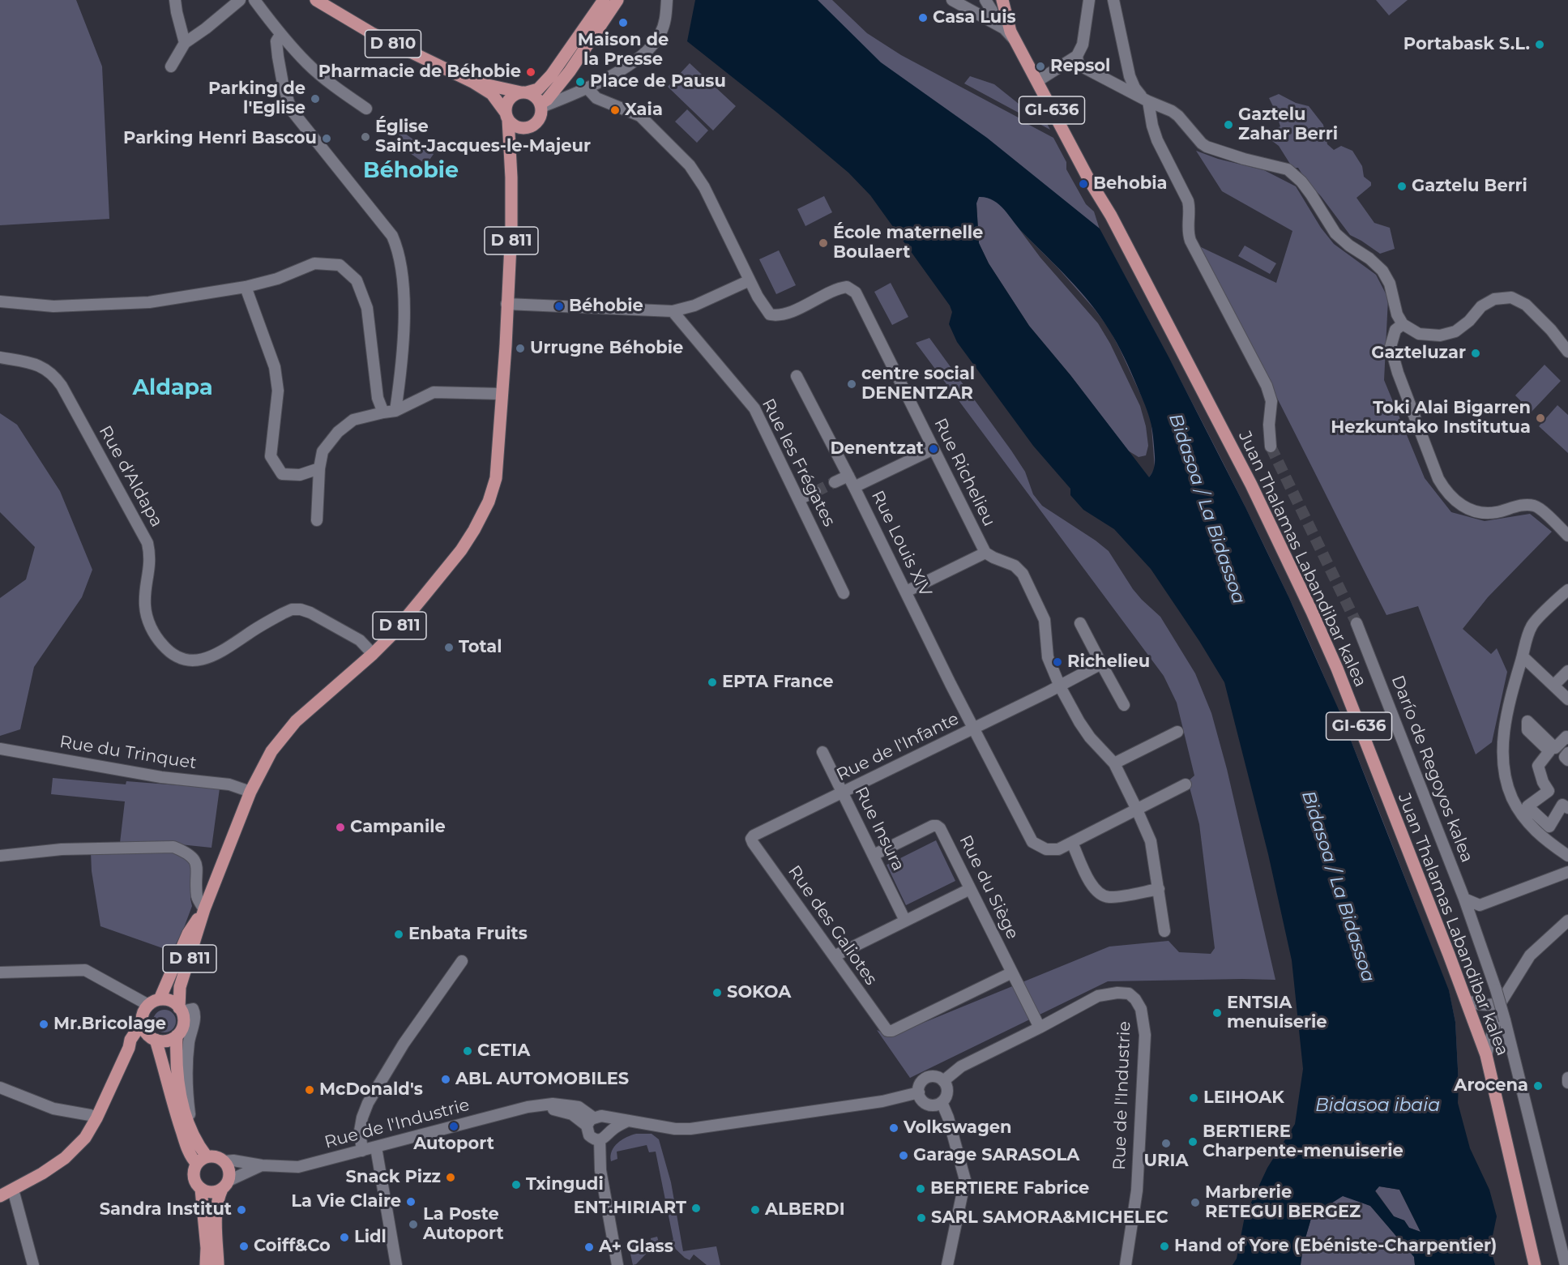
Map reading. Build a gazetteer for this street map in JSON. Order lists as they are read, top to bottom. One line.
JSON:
{"streets":{"main road":["D 810","GI-636","D 811","Juan Thalamas Labandibar kalea"],"street":["Rue les Frégates","Rue Richelieu","Rue d'Aldapa","Rue Louis XIV","Rue de l'Infante","Rue du Trinquet","Darío de Regoyos kalea","Rue Insura","Rue du Siège","Rue des Galiotes","Rue de l'Industrie"]},"crossings":[["D 810","D 811"],["D 811","Rue d'Aldapa"],["D 811","Rue du Trinquet"],["Rue Richelieu","Rue Louis XIV"],["Rue Richelieu","Rue de l'Infante"],["Rue Louis XIV","Rue de l'Infante"],["Rue de l'Infante","Rue Insura"],["Rue de l'Infante","Rue des Galiotes"],["Rue Insura","Rue du Siège"],["Rue du Siège","Rue des Galiotes"],["Rue du Siège","Rue de l'Industrie"]],"districts":["Béhobie","Aldapa"],"water":["Bidasoa / La Bidassoa","Bidasoa ibaia"],"places":["Casa Luis","Maison de la Presse","Portabask S.L.","Repsol","Pharmacie de Béhobie","Place de Pausu","Parking de l'Eglise","Xaia","Gaztelu Zahar Berri","Église Saint-Jacques-le-Majeur","Parking Henri Bascou","Behobia","Gaztelu Berri","École maternelle Boulaert","Béhobie","Urrugne Béhobie","Gazteluzar","centre social DENENTZAR","Toki Alai Bigarren Hezkuntako Institutua","Denentzat","Total","Richelieu","EPTA France","Campanile","Enbata Fruits","SOKOA","ENTSIA menuiserie","Mr.Bricolage","CETIA","ABL AUTOMOBILES","Arocena","McDonald's","LEIHOAK","Autoport","Volkswagen","BERTIERE Charpente-menuiserie","URIA","Garage SARASOLA","Snack Pizz","Txingudi","BERTIERE Fabrice","La Vie Claire","Marbrerie RETEGUI BERGEZ","ENT.HIRIART","Sandra Institut","ALBERDI","SARL SAMORA&MICHELEC","La Poste Autoport","Lidl","Coiff&Co","Hand of Yore (Ebéniste-Charpentier)","A+ Glass"]}
